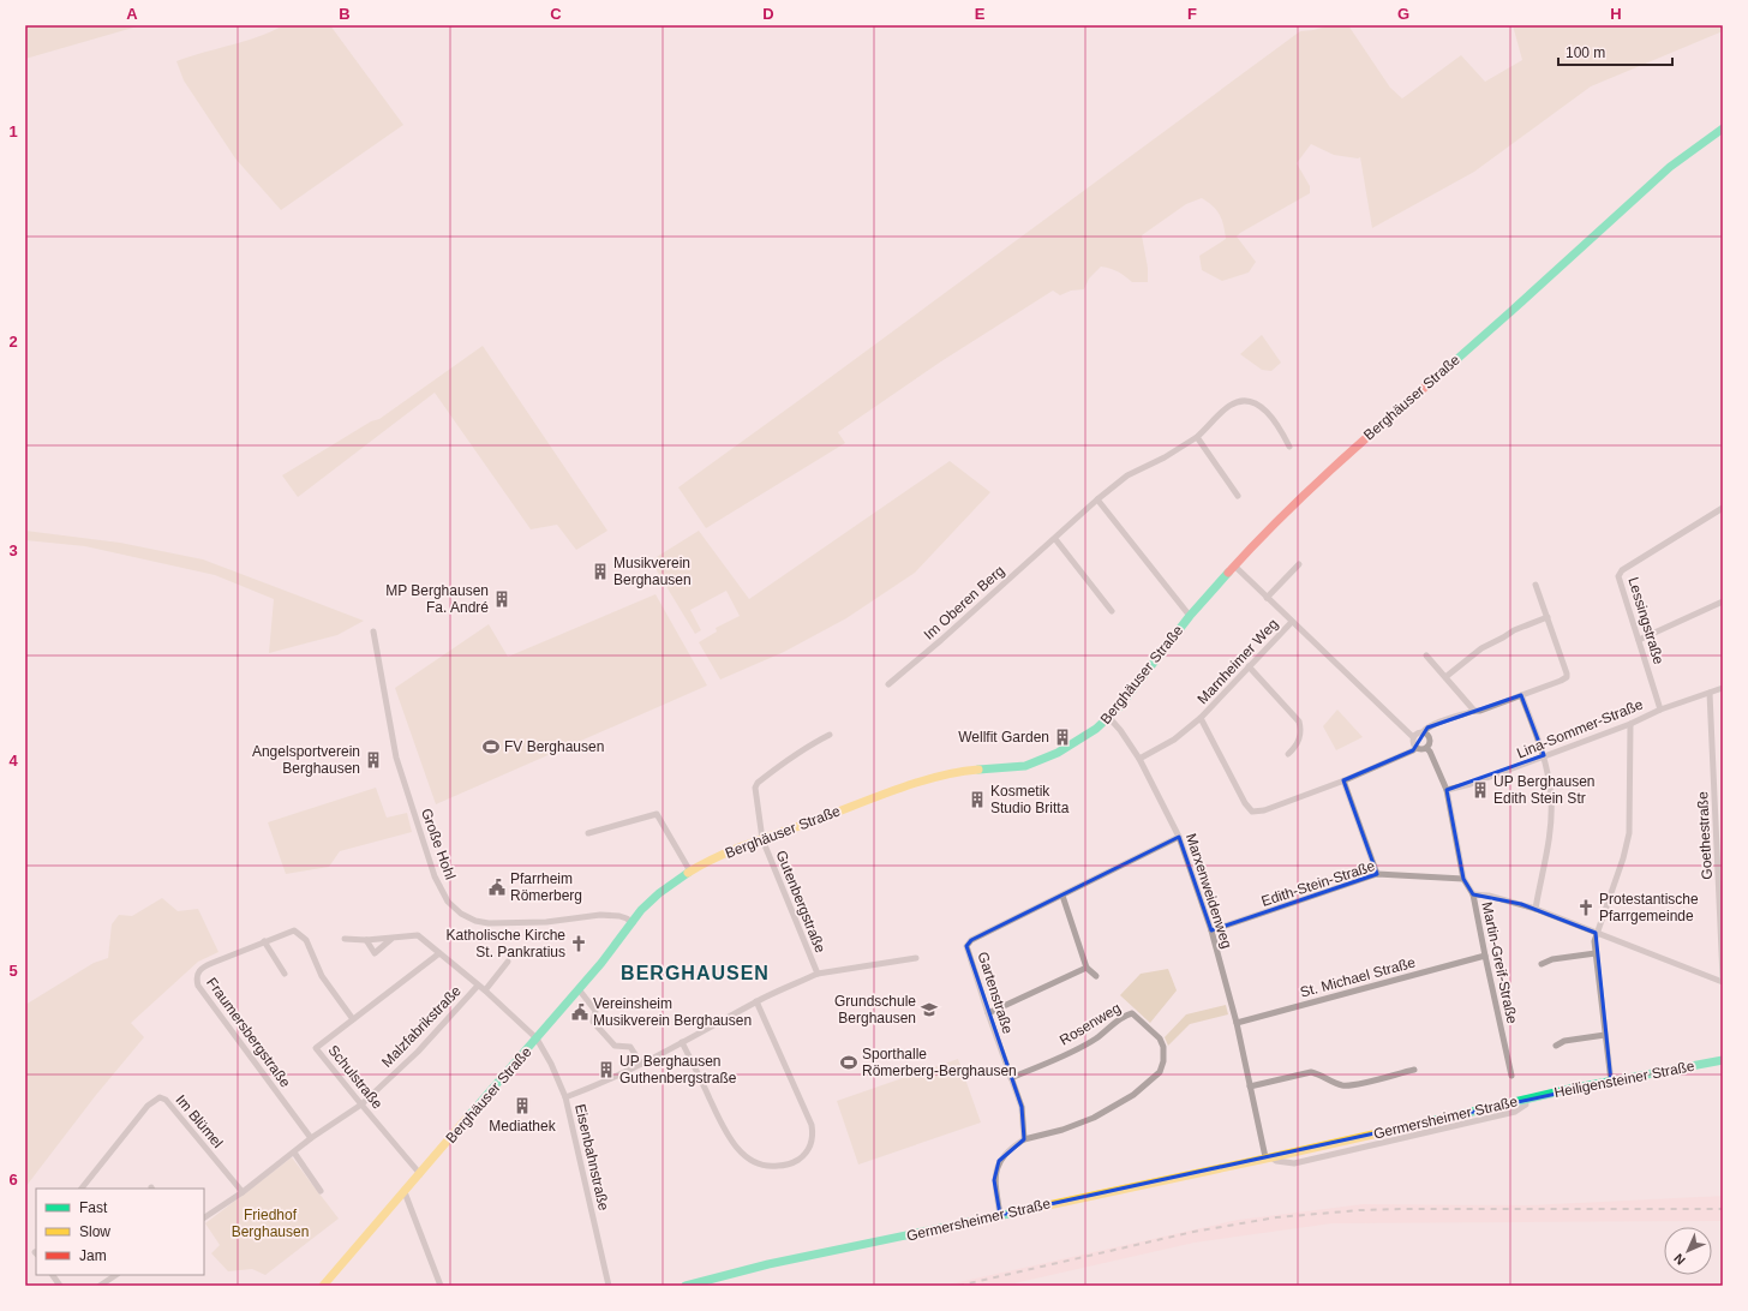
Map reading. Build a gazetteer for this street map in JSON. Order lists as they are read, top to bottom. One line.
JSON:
{"streets":{"street":["Berghäuser Straße","Im Oberen Berg","Lessingstraße","Marnheimer Weg","Lina-Sommer-Straße","Goethestraße","Große Hohl","Edith-Stein-Straße","Marxenweidenweg","Gutenbergstraße","Martin-Greif-Straße","St. Michael Straße","Gartenstraße","Rosenweg","Malzfabrikstraße","Fraumersbergstraße","Schulstraße","Heiligensteiner Straße","Germersheimer Straße","Im Blümel","Eisenbahnstraße"]},"crossings":[["Berghäuser Straße","Große Hohl"],["Berghäuser Straße","Marxenweidenweg"],["Berghäuser Straße","Gutenbergstraße"],["Berghäuser Straße","Schulstraße"],["Berghäuser Straße","Eisenbahnstraße"],["Lessingstraße","Lina-Sommer-Straße"],["Marnheimer Weg","Marxenweidenweg"],["Marnheimer Weg","Martin-Greif-Straße"],["Lina-Sommer-Straße","Goethestraße"],["Lina-Sommer-Straße","Martin-Greif-Straße"],["Edith-Stein-Straße","Marxenweidenweg"],["Edith-Stein-Straße","Martin-Greif-Straße"],["Marxenweidenweg","St. Michael Straße"],["Marxenweidenweg","Gartenstraße"],["Marxenweidenweg","Germersheimer Straße"],["Gutenbergstraße","Eisenbahnstraße"],["Martin-Greif-Straße","St. Michael Straße"],["Gartenstraße","Rosenweg"],["Malzfabrikstraße","Fraumersbergstraße"],["Malzfabrikstraße","Schulstraße"],["Malzfabrikstraße","Im Blümel"],["Malzfabrikstraße","Eisenbahnstraße"],["Fraumersbergstraße","Schulstraße"],["Schulstraße","Eisenbahnstraße"],["Heiligensteiner Straße","Germersheimer Straße"]],"districts":["BERGHAUSEN"],"parks":["Friedhof Berghausen"],"places":{"building":["Musikverein Berghausen","MP Berghausen Fa. André","Wellfit Garden","Angelsportverein Berghausen","UP Berghausen Edith Stein Str","Kosmetik Studio Britta","UP Berghausen Guthenbergstraße","Mediathek"],"sports":["FV Berghausen","Sporthalle Römerberg-Berghausen"],"public building":["Pfarrheim Römerberg","Vereinsheim Musikverein Berghausen"],"church":["Protestantische Pfarrgemeinde","Katholische Kirche St. Pankratius"],"school or university":["Grundschule Berghausen"]},"legend":["Fast","Slow","Jam"],"scale_bar":"100 m","north":"bottom left","grid":{"columns":["A","B","C","D","E","F","G","H"],"rows":["1","2","3","4","5","6"]}}
